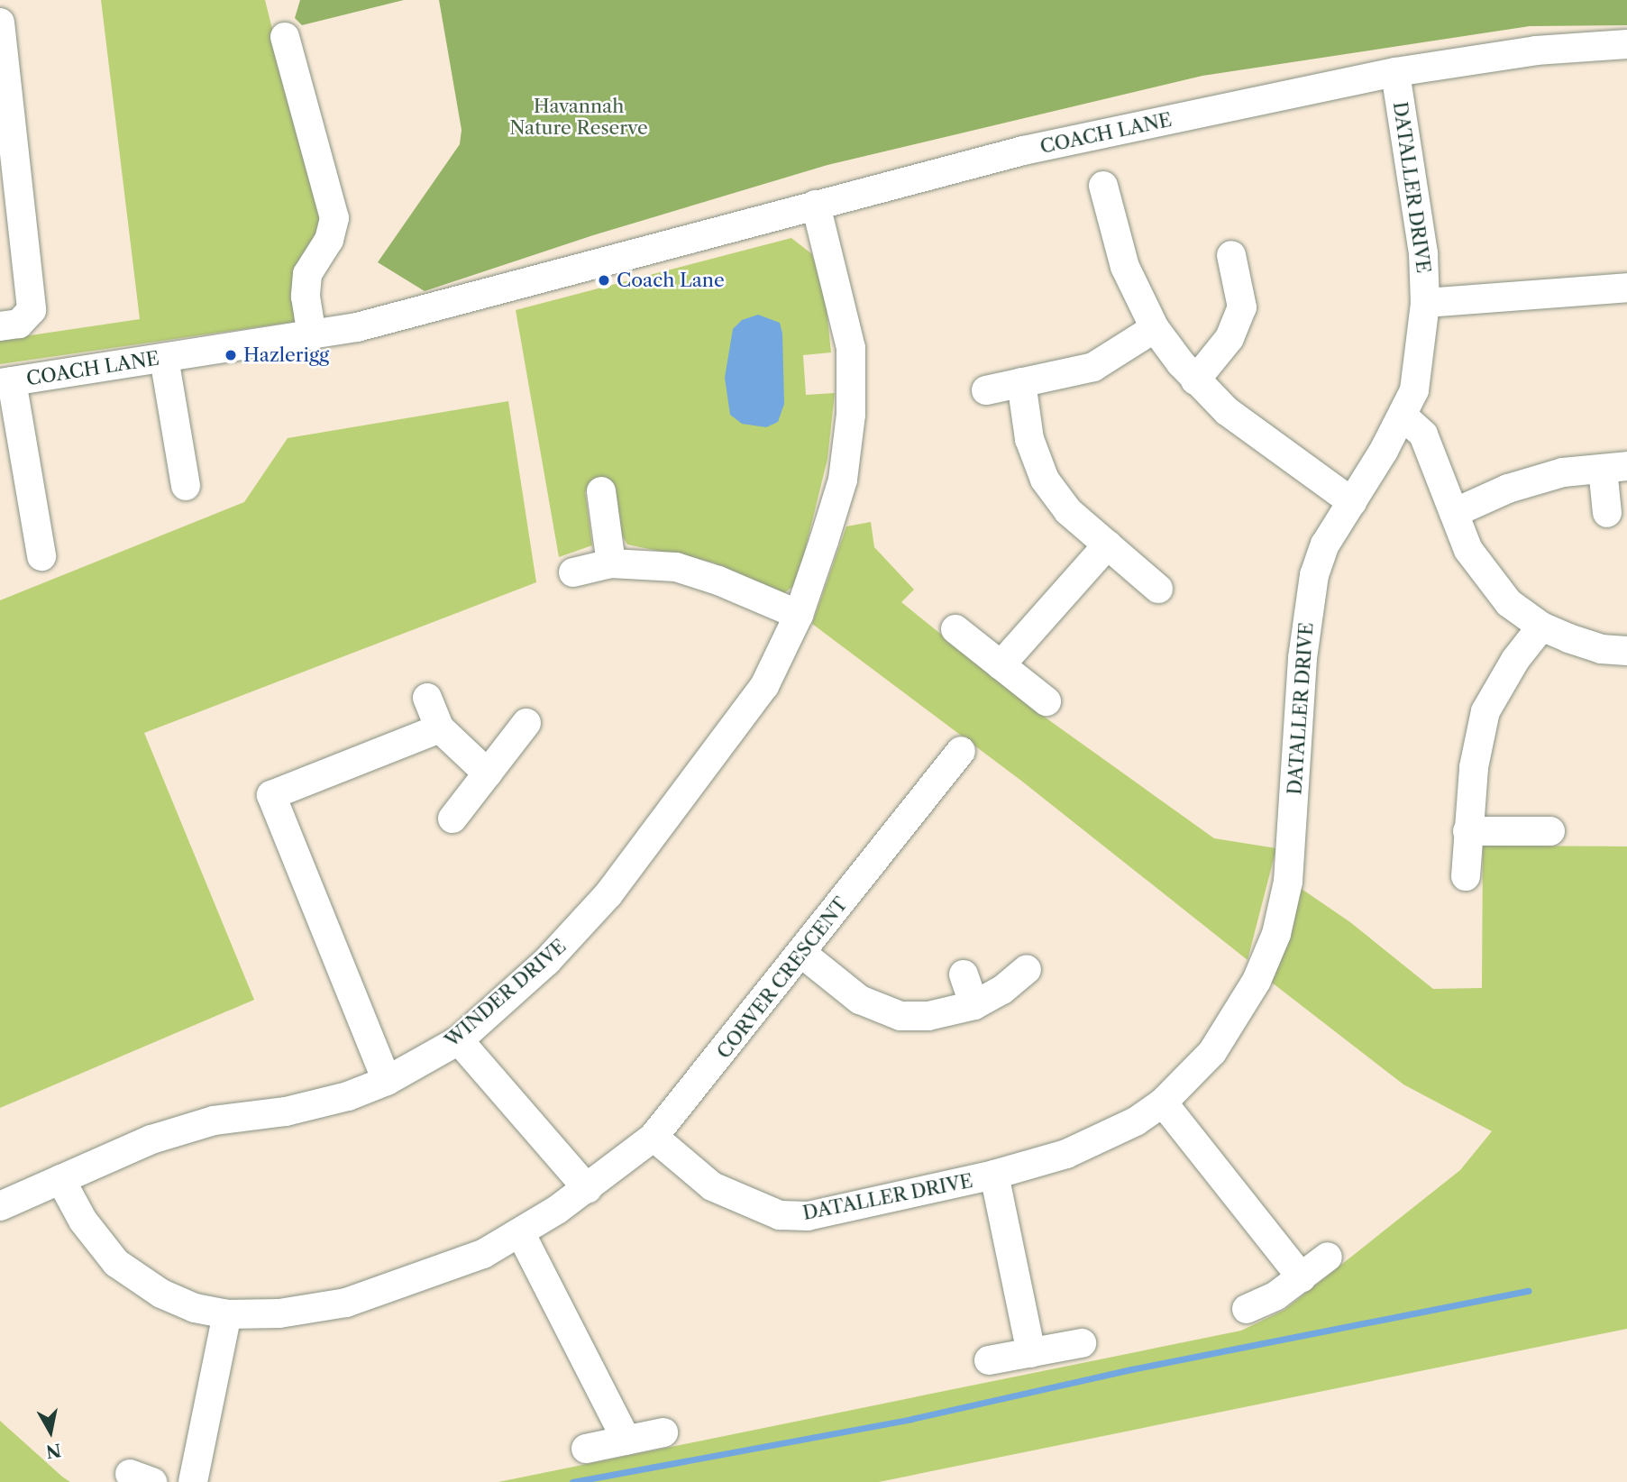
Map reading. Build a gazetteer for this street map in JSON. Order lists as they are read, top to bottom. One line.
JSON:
{"streets":{"street":["COACH LANE","DATALLER DRIVE","CORVER CRESCENT","WINDER DRIVE"]},"crossings":[["COACH LANE","DATALLER DRIVE"],["COACH LANE","WINDER DRIVE"],["DATALLER DRIVE","CORVER CRESCENT"],["CORVER CRESCENT","WINDER DRIVE"]],"parks":["Havannah Nature Reserve"],"places":["Coach Lane","Hazlerigg"],"north":"bottom"}
